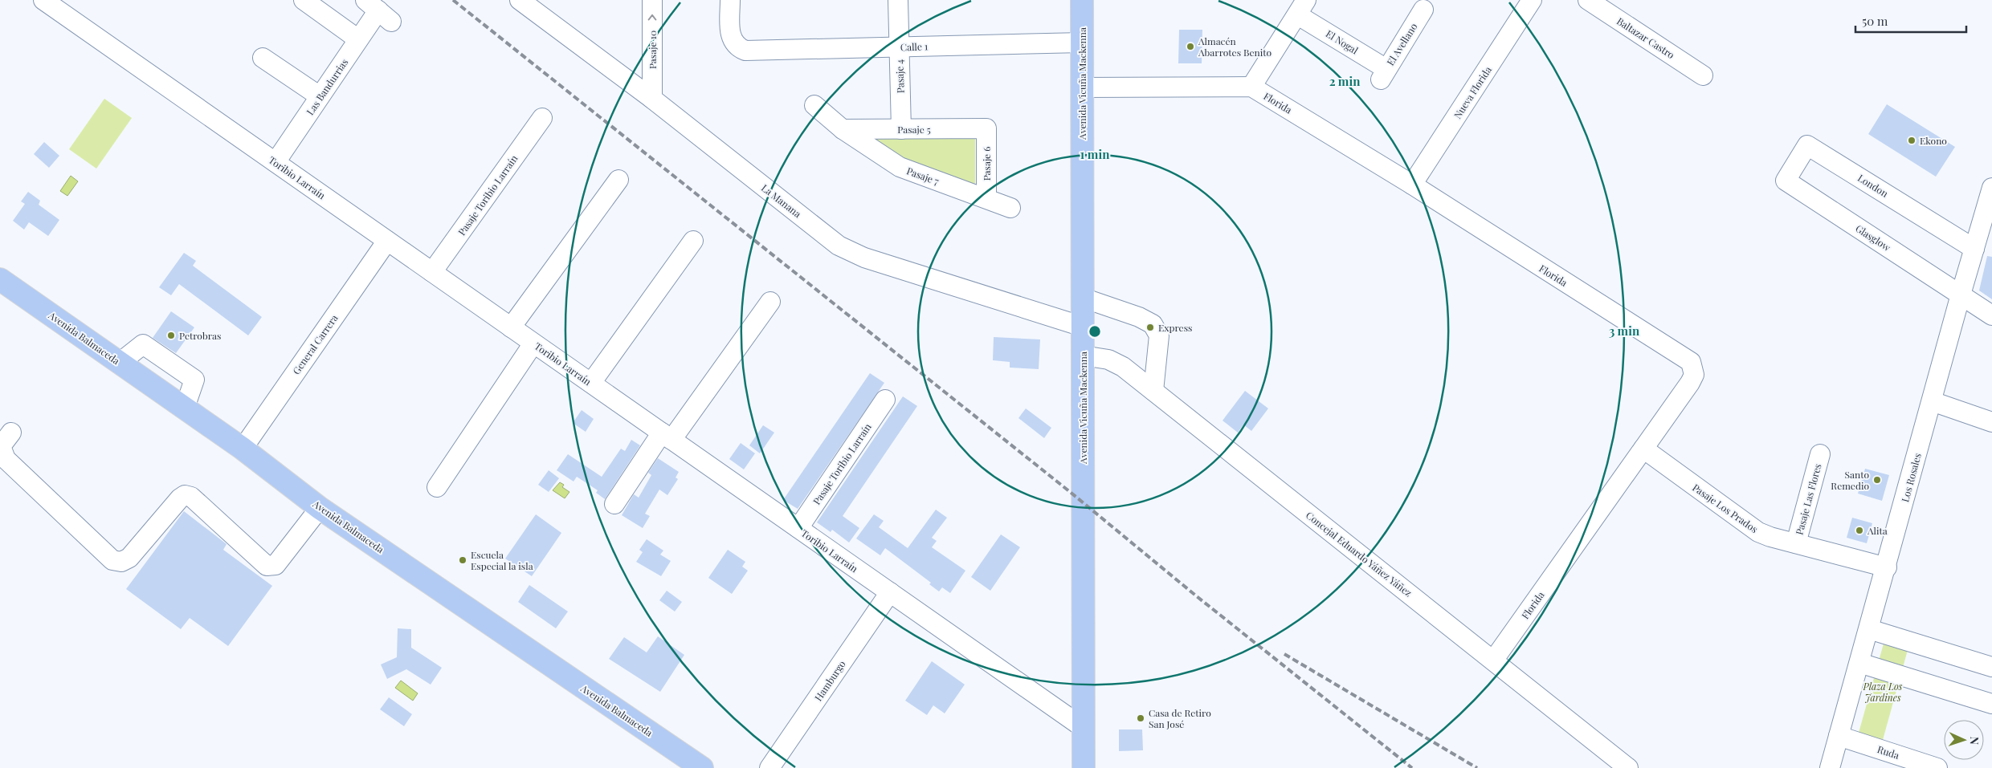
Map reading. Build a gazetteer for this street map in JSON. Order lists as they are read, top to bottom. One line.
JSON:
{"streets":{"main road":["Avenida Vicuña Mackenna","Avenida Balmaceda"],"street":["Baltazar Castro","El Nogal","El Avellano","Calle 1","Pasaje 10","Pasaje 4","Las Bandurrias","Nueva Florida","Florida","Pasaje 5","Pasaje 6","Pasaje 7","Toribio Larraín","London","Pasaje Toribio Larraín","La Manana","Glasglow","General Carrera","Los Rosales","Pasaje Las Flores","Pasaje Los Prados","Concejal Eduardo Yáñez Yáñez","Hamburgo","Ruda"]},"crossings":[["El Nogal","El Avellano"],["Calle 1","Pasaje 4"],["Calle 1","Avenida Vicuña Mackenna"],["Pasaje 10","La Manana"],["Pasaje 4","Pasaje 5"],["Avenida Vicuña Mackenna","Toribio Larraín"],["Avenida Vicuña Mackenna","La Manana"],["Avenida Vicuña Mackenna","Concejal Eduardo Yáñez Yáñez"],["Las Bandurrias","Toribio Larraín"],["Nueva Florida","Florida"],["Florida","Pasaje Los Prados"],["Florida","Concejal Eduardo Yáñez Yáñez"],["Pasaje 5","Pasaje 6"],["Pasaje 5","Pasaje 7"],["Pasaje 6","Pasaje 7"],["Toribio Larraín","Pasaje Toribio Larraín"],["Toribio Larraín","General Carrera"],["Toribio Larraín","Hamburgo"],["London","Glasglow"],["London","Los Rosales"],["Glasglow","Los Rosales"],["Avenida Balmaceda","General Carrera"],["Los Rosales","Pasaje Los Prados"],["Los Rosales","Ruda"],["Pasaje Las Flores","Pasaje Los Prados"]],"one_way":["Pasaje 10"],"parks":["Plaza Los Jardines"],"places":["Almacén Abarrotes Benito","Ekono","Express","Petrobras","Santo Remedio","Alita","Escuela Especial la isla","Casa de Retiro San José"],"scale_bar":"50 m","north":"right","rings":["2 min","1 min","3 min"]}
